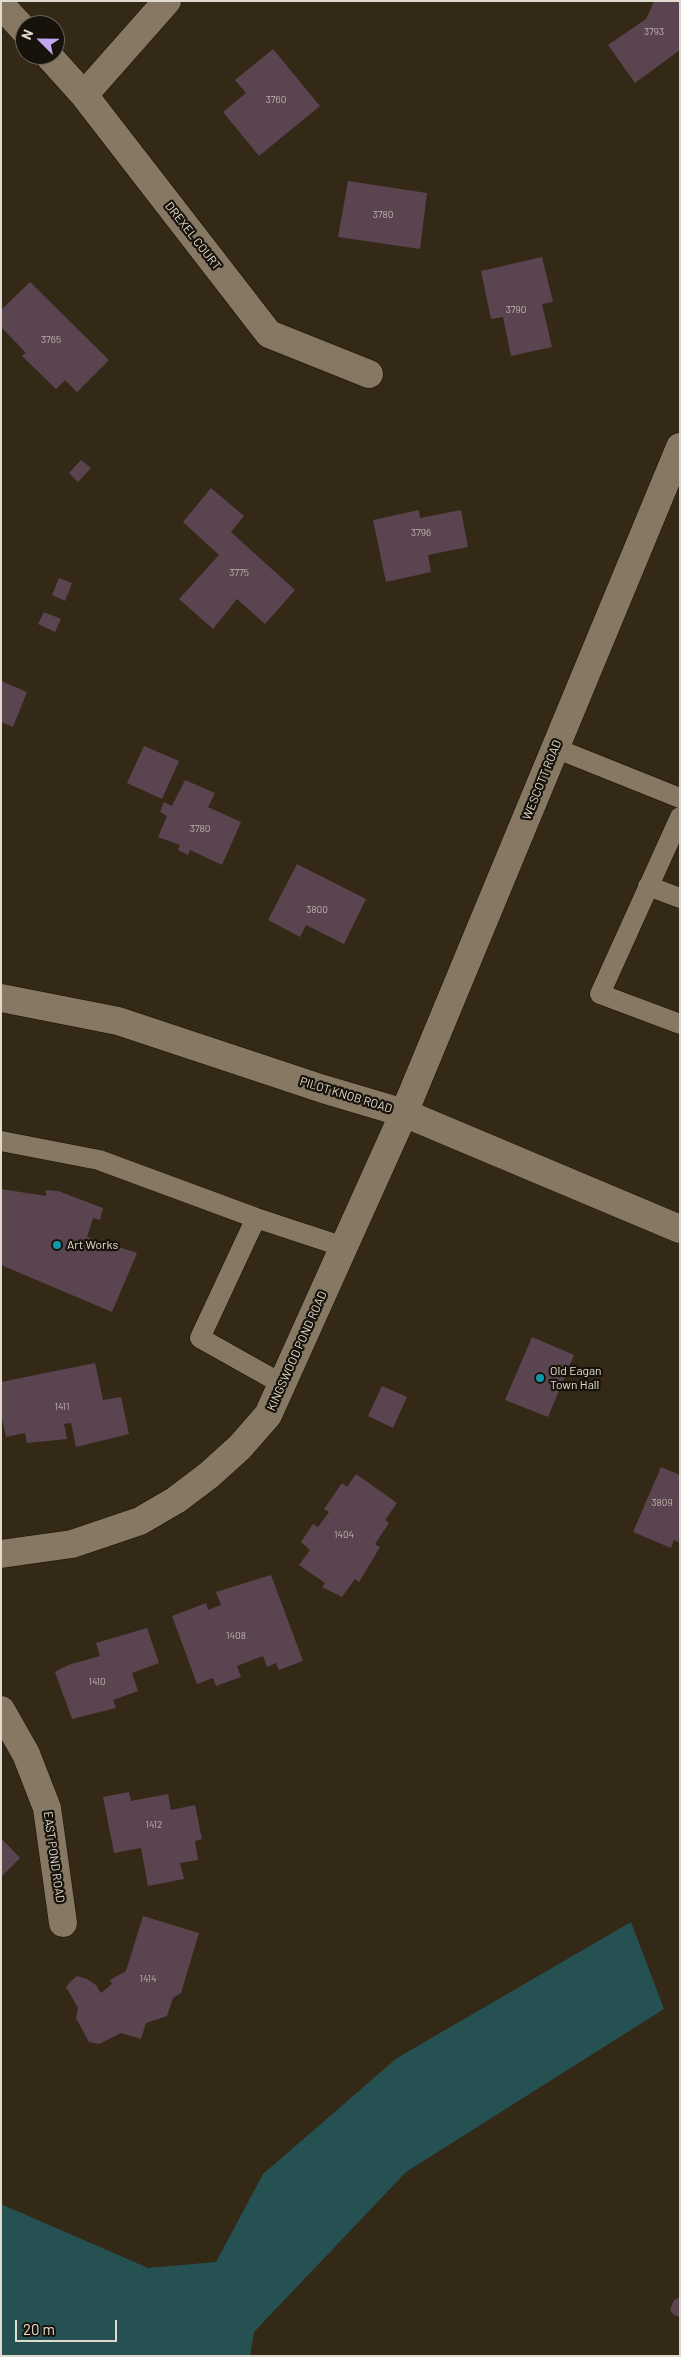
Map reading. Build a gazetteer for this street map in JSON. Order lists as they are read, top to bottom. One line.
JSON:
{"streets":{"street":["DREXEL COURT","WESCOTT ROAD","PILOT KNOB ROAD","KINGSWOOD POND ROAD","EAST POND ROAD"]},"crossings":[["WESCOTT ROAD","PILOT KNOB ROAD"],["WESCOTT ROAD","KINGSWOOD POND ROAD"],["PILOT KNOB ROAD","KINGSWOOD POND ROAD"]],"places":["Art Works","Old Eagan Town Hall"],"house_numbers":["3793","3760","3780","3790","3765","3796","3775","3780","3800","1411","3809","1404","1408","1410","1412","1414"],"scale_bar":"20 m","north":"top left"}
